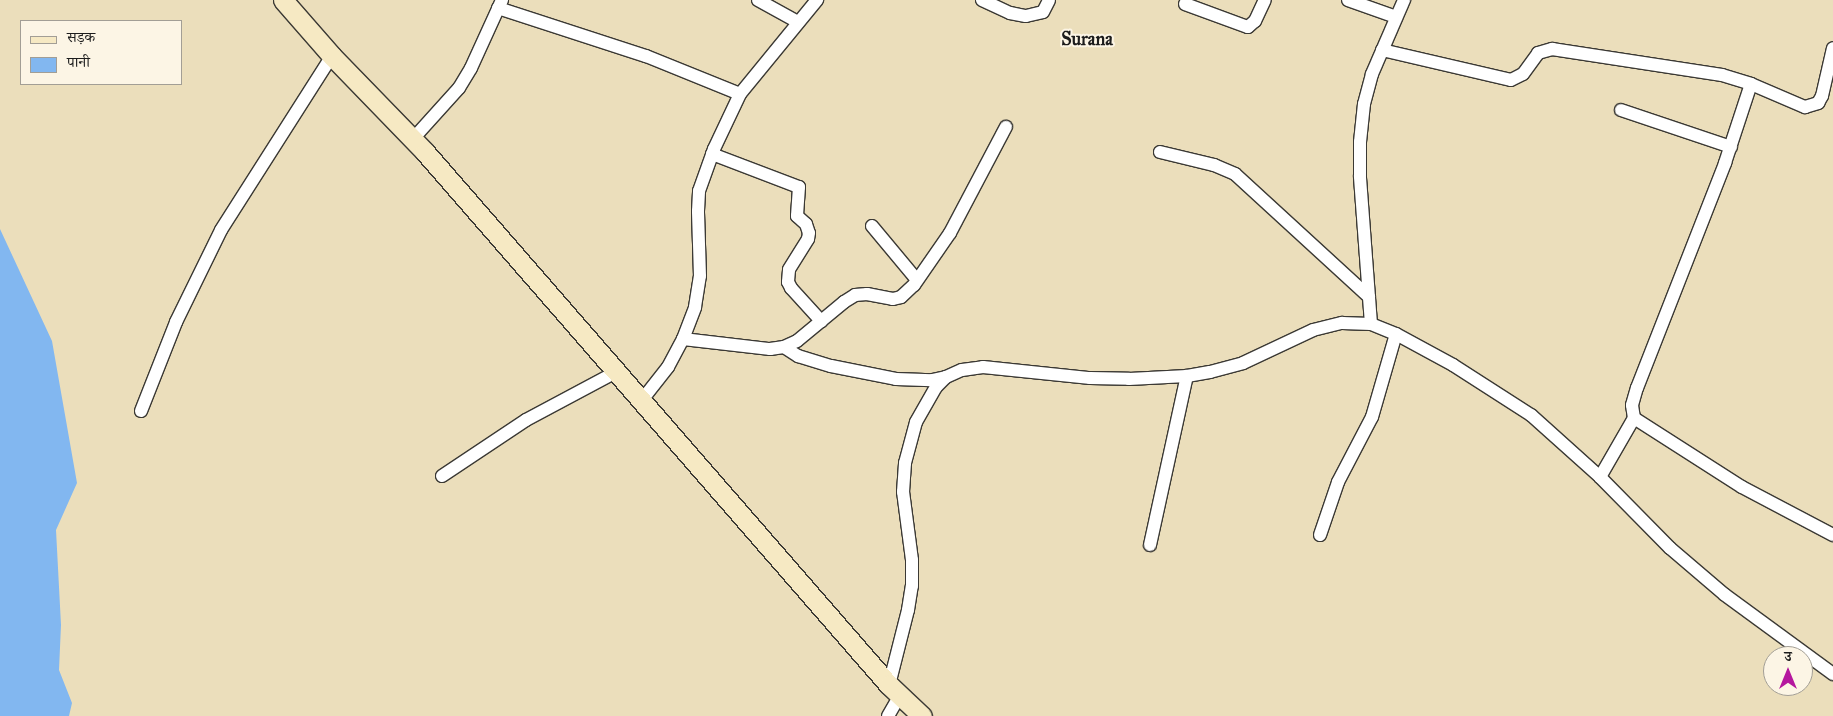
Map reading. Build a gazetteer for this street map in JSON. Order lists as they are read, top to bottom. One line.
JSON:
{"districts":["Surana"],"legend":["सड़क","पानी"],"north":"top"}
